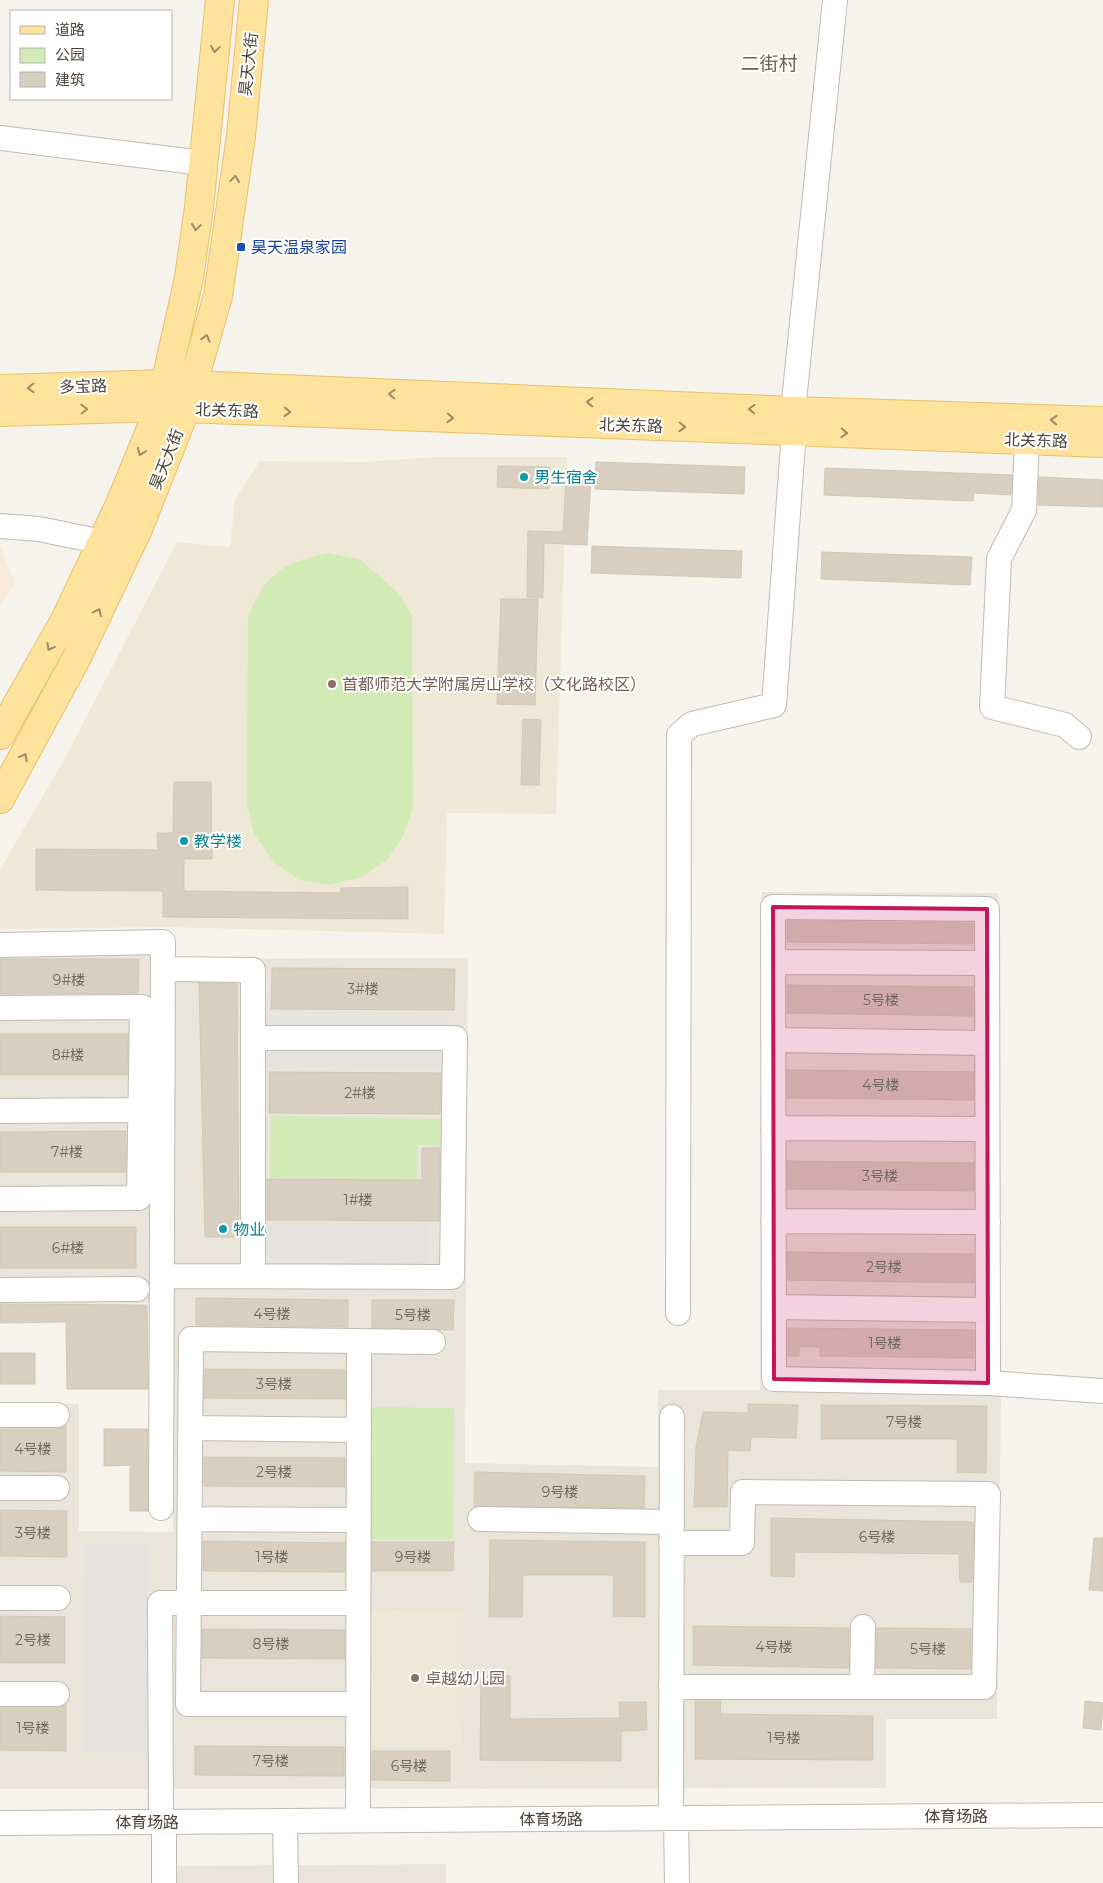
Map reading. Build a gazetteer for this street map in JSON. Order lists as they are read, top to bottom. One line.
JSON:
{"streets":{"main road":["昊天大街","多宝路","北关东路"],"street":["体育场路"]},"crossings":[["昊天大街","多宝路"],["昊天大街","北关东路"],["多宝路","北关东路"]],"districts":["二街村"],"places":{"transit":["昊天温泉家园"],"other":["男生宿舍","首都师范大学附属房山学校（文化路校区）","教学楼","物业","卓越幼儿园"]},"house_numbers":["9#楼","3#楼","5号楼","8#楼","4号楼","2#楼","7#楼","3号楼","1#楼","6#楼","2号楼","4号楼","5号楼","1号楼","3号楼","7号楼","4号楼","2号楼","9号楼","3号楼","6号楼","1号楼","9号楼","2号楼","8号楼","4号楼","5号楼","1号楼","1号楼","7号楼","6号楼"],"legend":["道路","公园","建筑"]}
